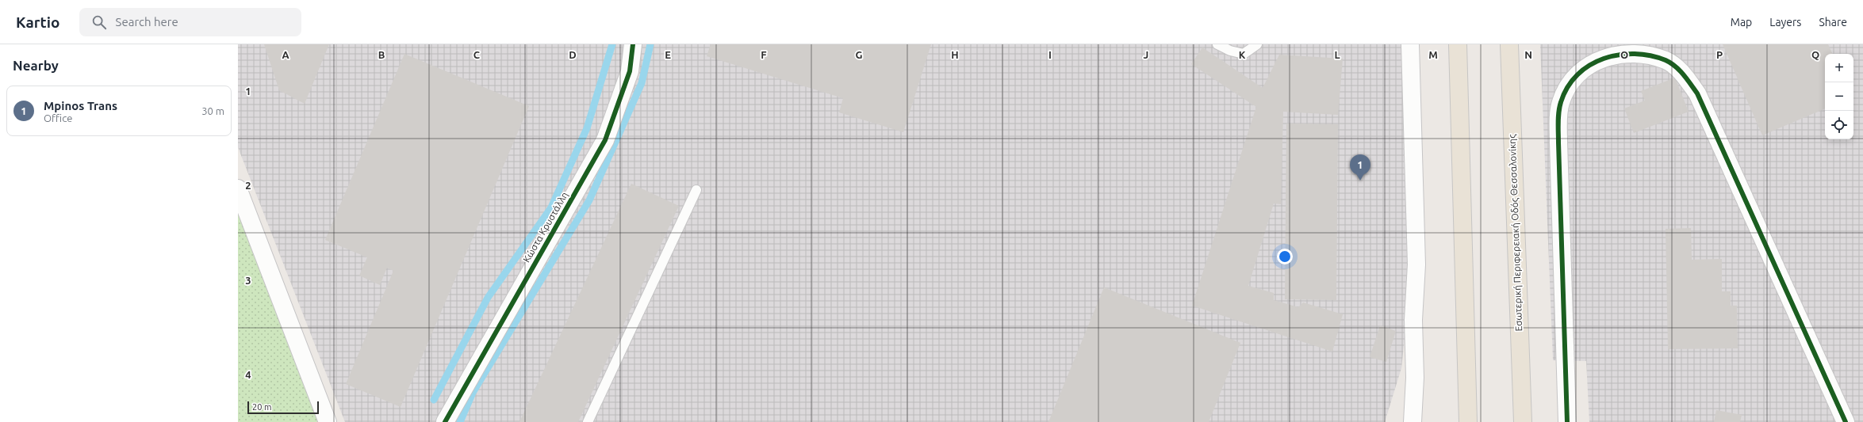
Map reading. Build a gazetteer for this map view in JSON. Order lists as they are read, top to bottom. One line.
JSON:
{"streets":{"highway":["Εσωτερική Περιφερειακή Οδός Θεσσαλονίκης"],"street":["Κώστα Κρυστάλλη"]},"scale_bar":"20 m","page":{"header":"Kartio","search":"Search here","nav":["Map","Layers","Share"],"heading":"Nearby","map_buttons":["+","−"],"list":[{"mark":"1","name":"Mpinos Trans","note":"Office","value":"30 m"}],"pins":"1","scale":"20 m"},"grid":{"columns":["A","B","C","D","E","F","G","H","I","J","K","L","M","N","O","P","Q"],"rows":["1","2","3","4"]}}
